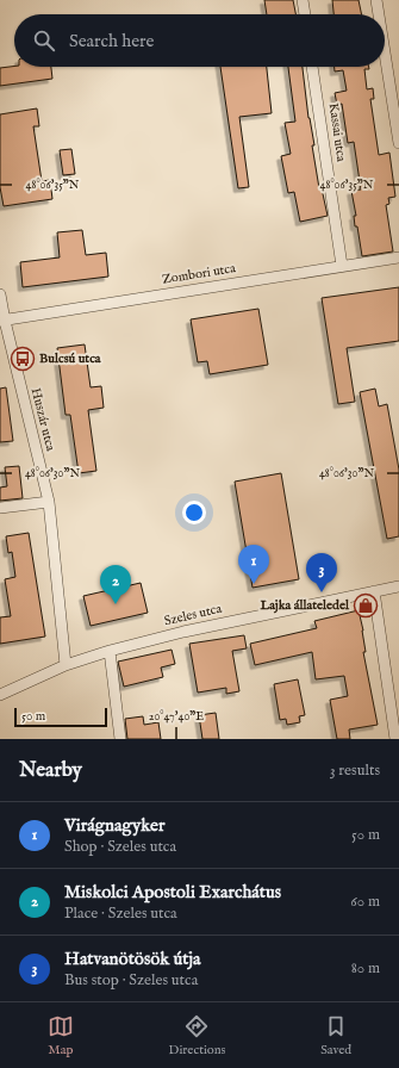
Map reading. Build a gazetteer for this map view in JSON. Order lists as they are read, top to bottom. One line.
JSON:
{"streets":{"street":["Kassai utca","Zombori utca","Huszár utca","Szeles utca"]},"crossings":[["Kassai utca","Zombori utca"],["Zombori utca","Huszár utca"],["Huszár utca","Szeles utca"]],"places":{"bus stop":["Bulcsú utca"],"shop":["Lajka állateledel"]},"scale_bar":"50 m","page":{"search":"Search here","pins":["1","3","2"],"scale":"50 m","heading":["Nearby","3 results"],"list":[{"mark":"1","name":"Virágnagyker","note":"Shop · Szeles utca","value":"50 m"},{"mark":"2","name":"Miskolci Apostoli Exarchátus","note":"Place · Szeles utca","value":"60 m"},{"mark":"3","name":"Hatvanötösök útja","note":"Bus stop · Szeles utca","value":"80 m"}],"nav":["Map","Directions","Saved"]},"coordinates":["48°06'35\"N","48°06'30\"N","20°47'40\"E"]}
